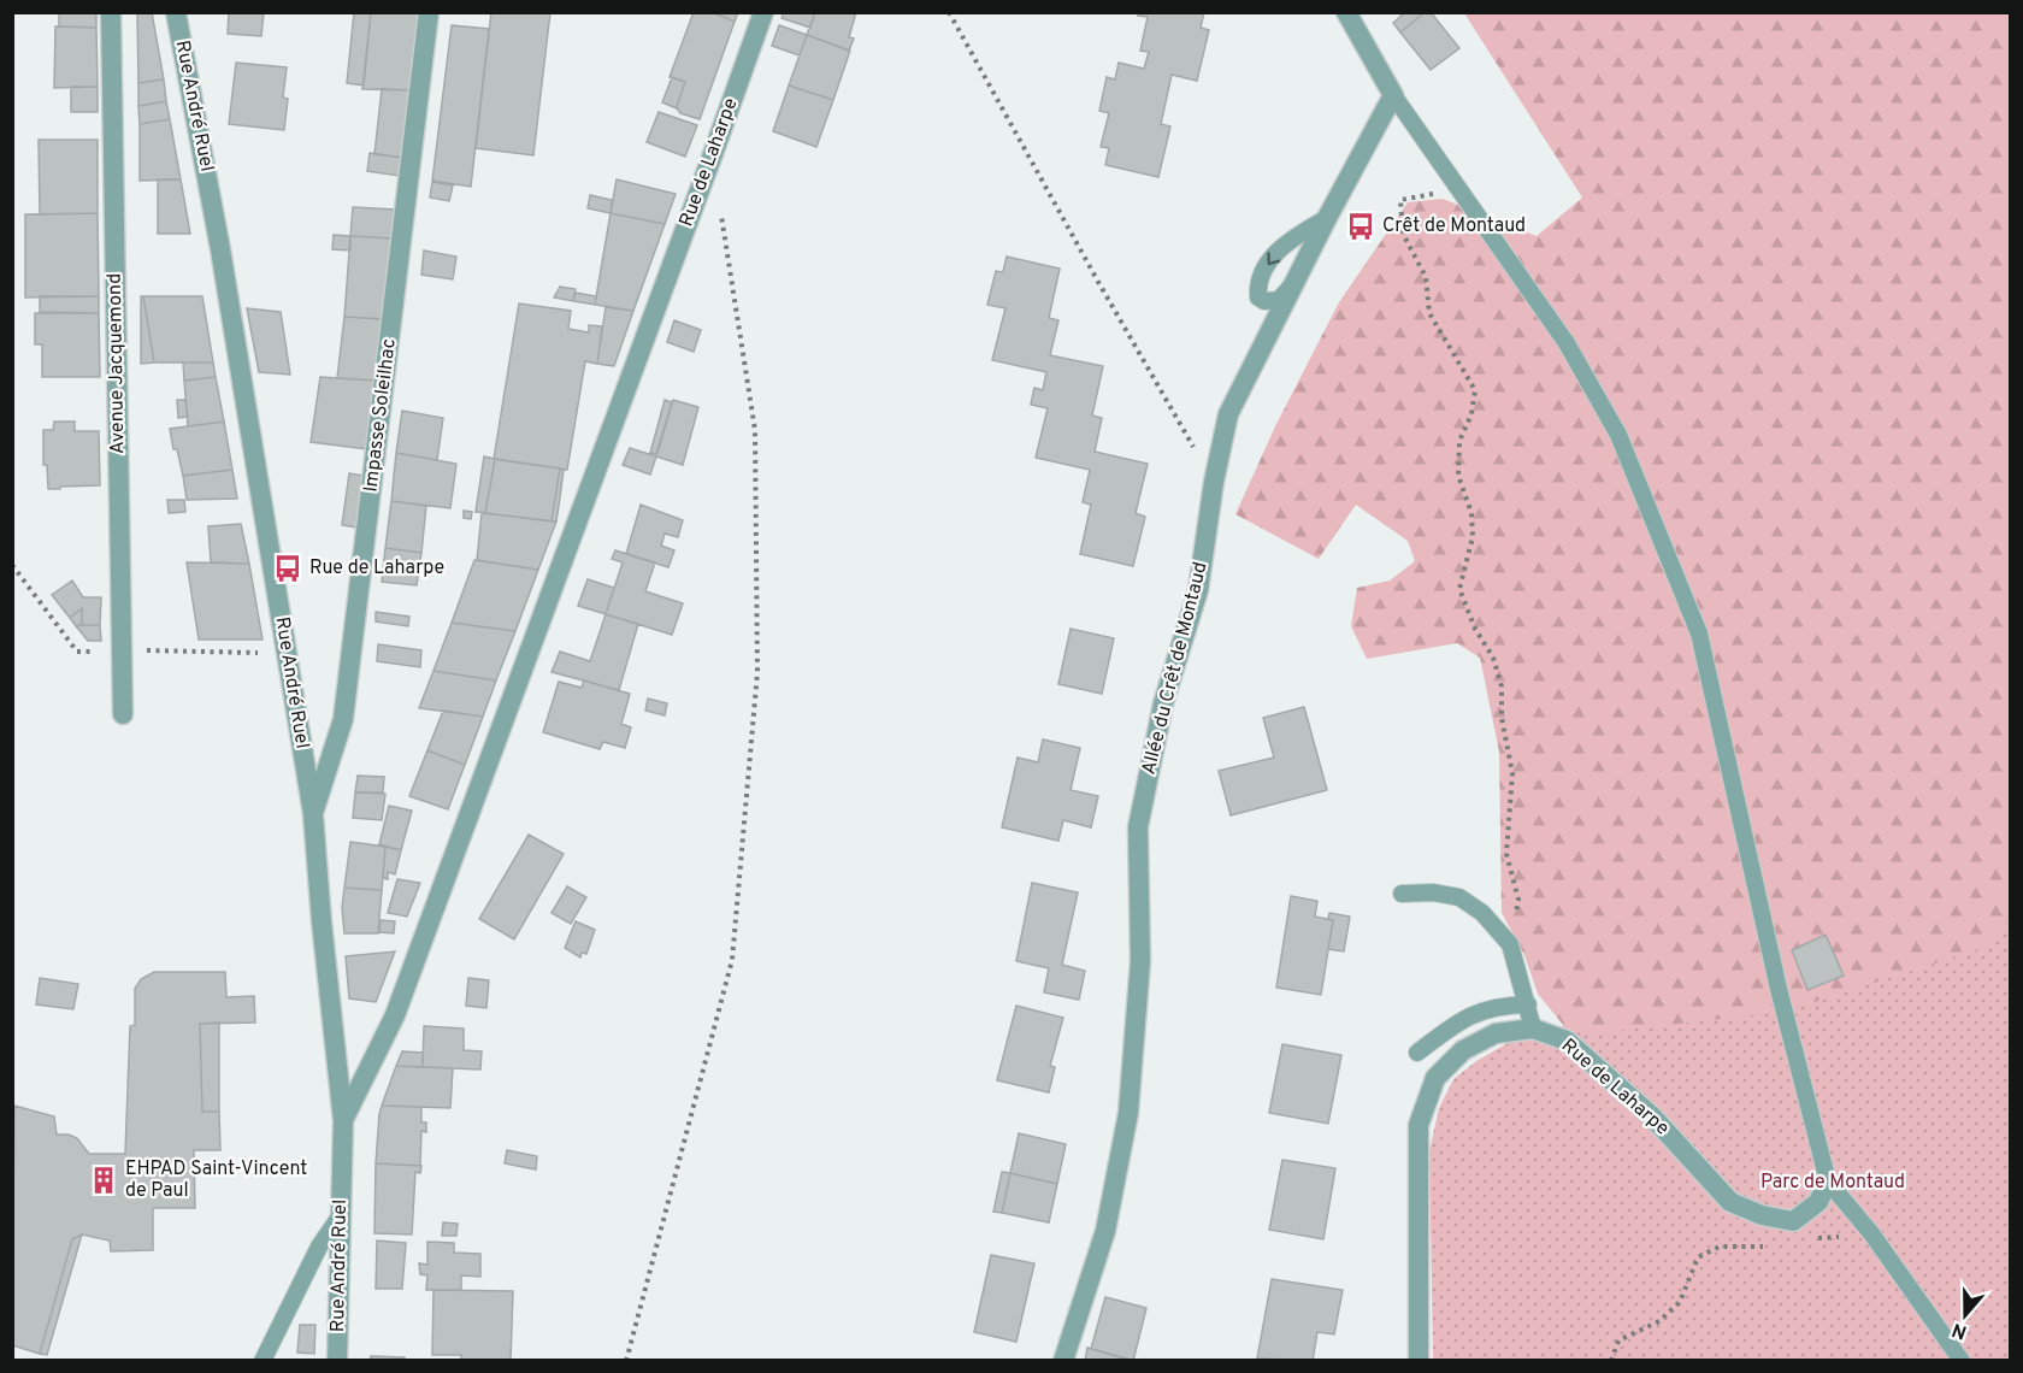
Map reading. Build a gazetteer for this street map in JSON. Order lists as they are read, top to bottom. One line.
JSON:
{"streets":{"street":["Rue André Ruel","Rue de Laharpe","Avenue Jacquemond","Impasse Soleilhac","Allée du Crêt de Montaud"]},"crossings":[["Rue André Ruel","Rue de Laharpe"],["Rue André Ruel","Impasse Soleilhac"]],"parks":["Parc de Montaud"],"places":{"bus stop":["Crêt de Montaud","Rue de Laharpe"],"building":["EHPAD Saint-Vincent de Paul"]},"north":"bottom"}
